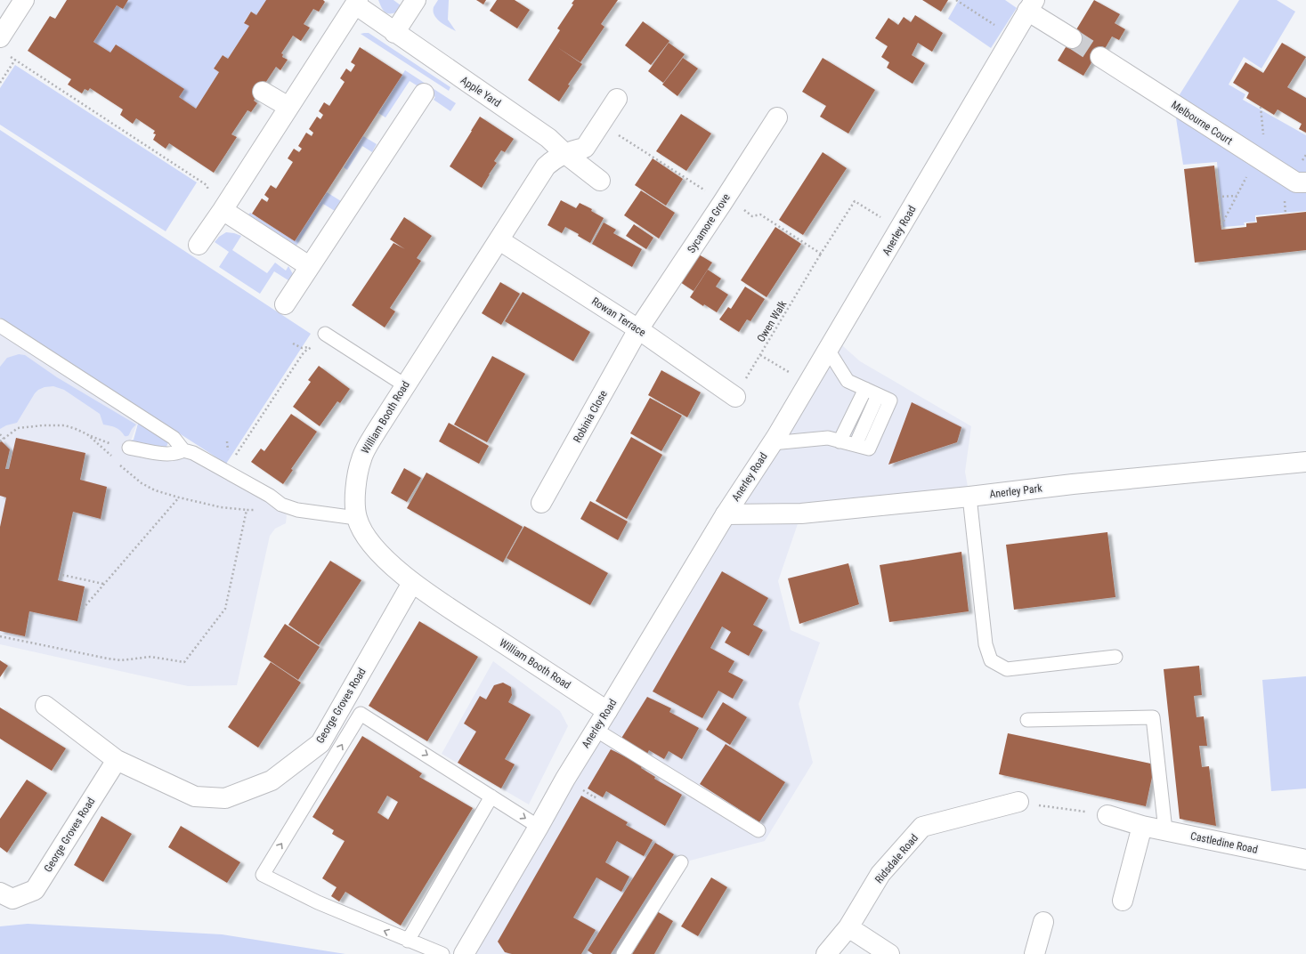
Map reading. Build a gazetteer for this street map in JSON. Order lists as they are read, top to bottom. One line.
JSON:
{"streets":{"street":["Apple Yard","Melbourne Court","Sycamore Grove","Anerley Road","Rowan Terrace","Robinia Close","William Booth Road","Anerley Park","George Groves Road","Castledine Road","Ridsdale Road"],"path":["Owen Walk"]},"crossings":[["Apple Yard","William Booth Road"],["Sycamore Grove","Rowan Terrace"],["Sycamore Grove","Robinia Close"],["Anerley Road","Owen Walk"],["Anerley Road","William Booth Road"],["Anerley Road","Anerley Park"],["Rowan Terrace","Owen Walk"],["Rowan Terrace","Robinia Close"],["Rowan Terrace","William Booth Road"],["William Booth Road","George Groves Road"]]}
